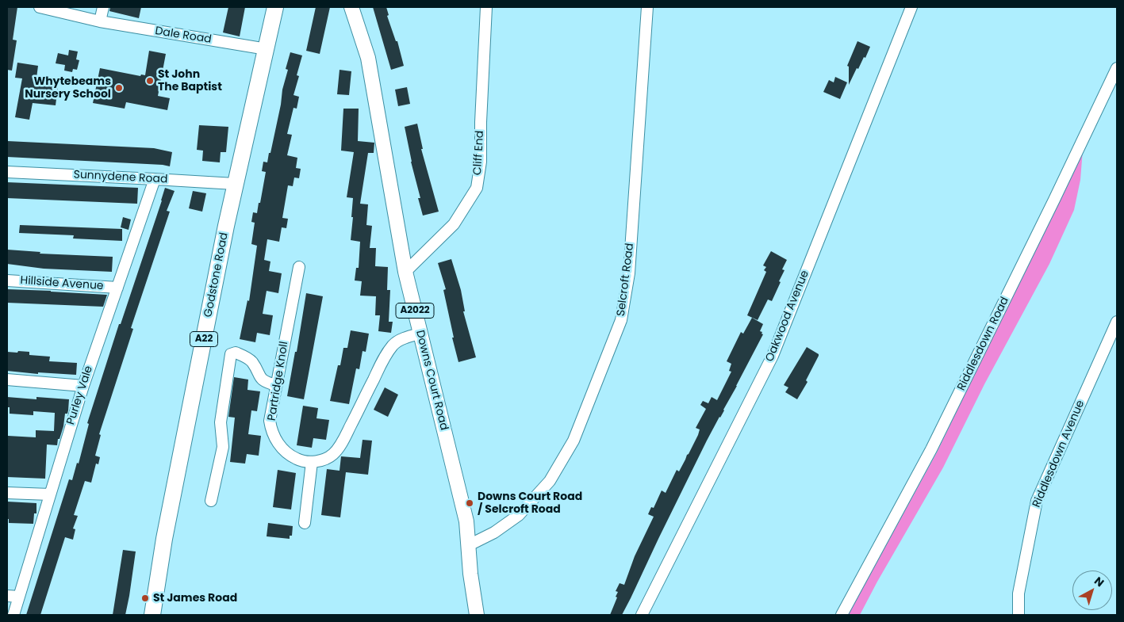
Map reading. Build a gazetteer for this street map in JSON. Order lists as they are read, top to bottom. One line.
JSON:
{"streets":{"highway":["Godstone Road","A22"],"main road":["A2022","Downs Court Road"],"street":["Dale Road","Cliff End","Sunnydene Road","Selcroft Road","Hillside Avenue","Oakwood Avenue","Riddlesdown Road","Partridge Knoll","Purley Vale","Riddlesdown Avenue"]},"crossings":[["Dale Road","Godstone Road"],["Cliff End","Downs Court Road"],["Sunnydene Road","Godstone Road"],["Sunnydene Road","Purley Vale"],["Selcroft Road","Downs Court Road"],["Hillside Avenue","Purley Vale"]],"places":["St John The Baptist","Whytebeams Nursery School","Downs Court Road / Selcroft Road","St James Road"],"north":"top right"}
